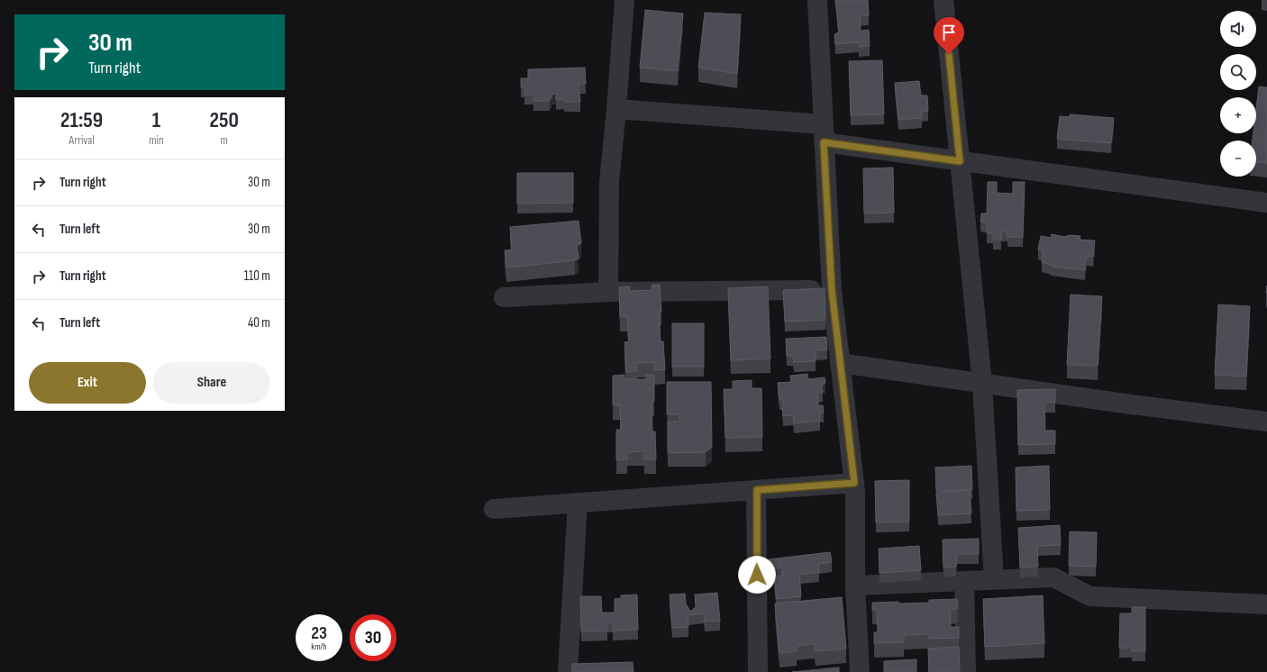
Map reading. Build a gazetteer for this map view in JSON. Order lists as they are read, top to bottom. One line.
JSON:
{"page":{"map_buttons":["+","−"],"turn":["30 m","Turn right"],"eta":["21:59","Arrival","1","min","250","m"],"list":[{"name":"Turn right","value":"30 m"},{"name":"Turn left","value":"30 m"},{"name":"Turn right","value":"110 m"},{"name":"Turn left","value":"40 m"}],"buttons":["Exit","Share"],"speed":"23 km/h","limit":"30"}}
